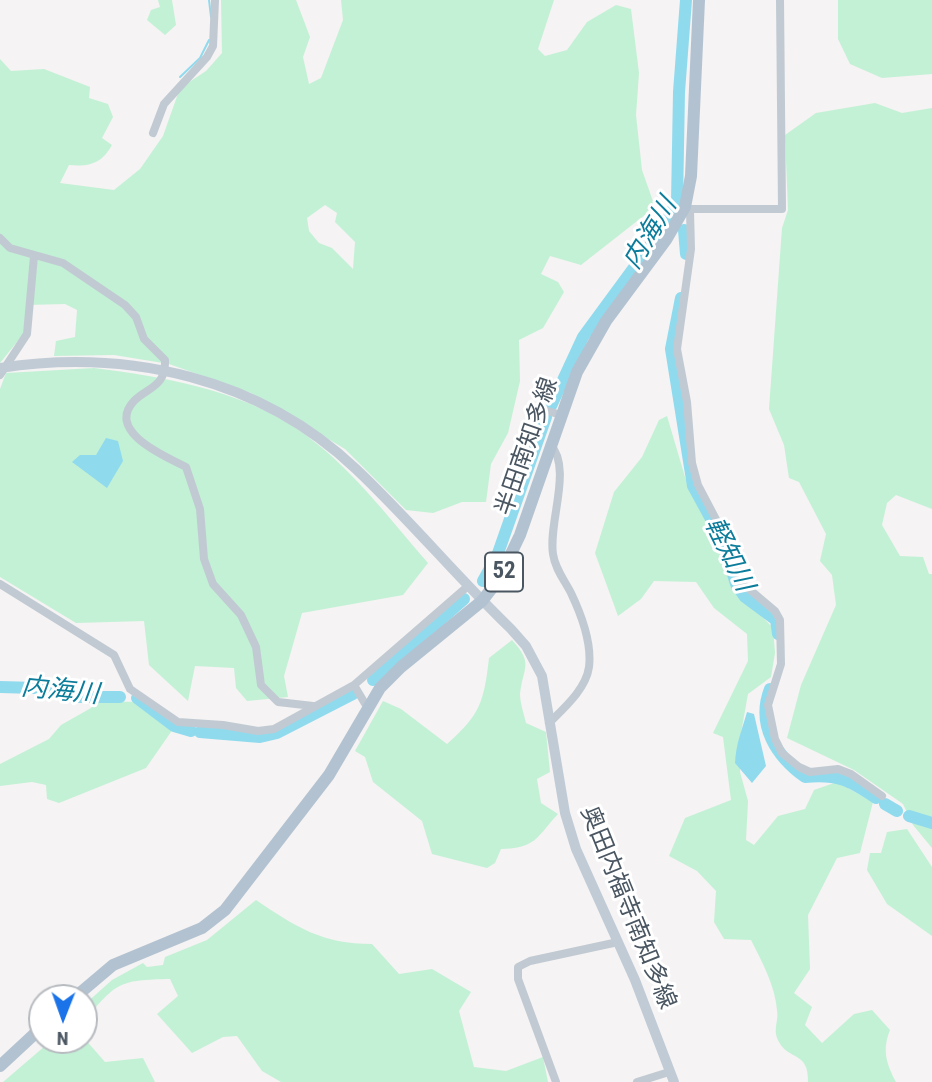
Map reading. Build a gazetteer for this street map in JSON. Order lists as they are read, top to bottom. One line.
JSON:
{"streets":{"main road":["半田南知多線","52"],"street":["奥田内福寺南知多線"]},"crossings":[["半田南知多線","奥田内福寺南知多線"]],"water":["内海川","軽知川"],"north":"bottom"}
